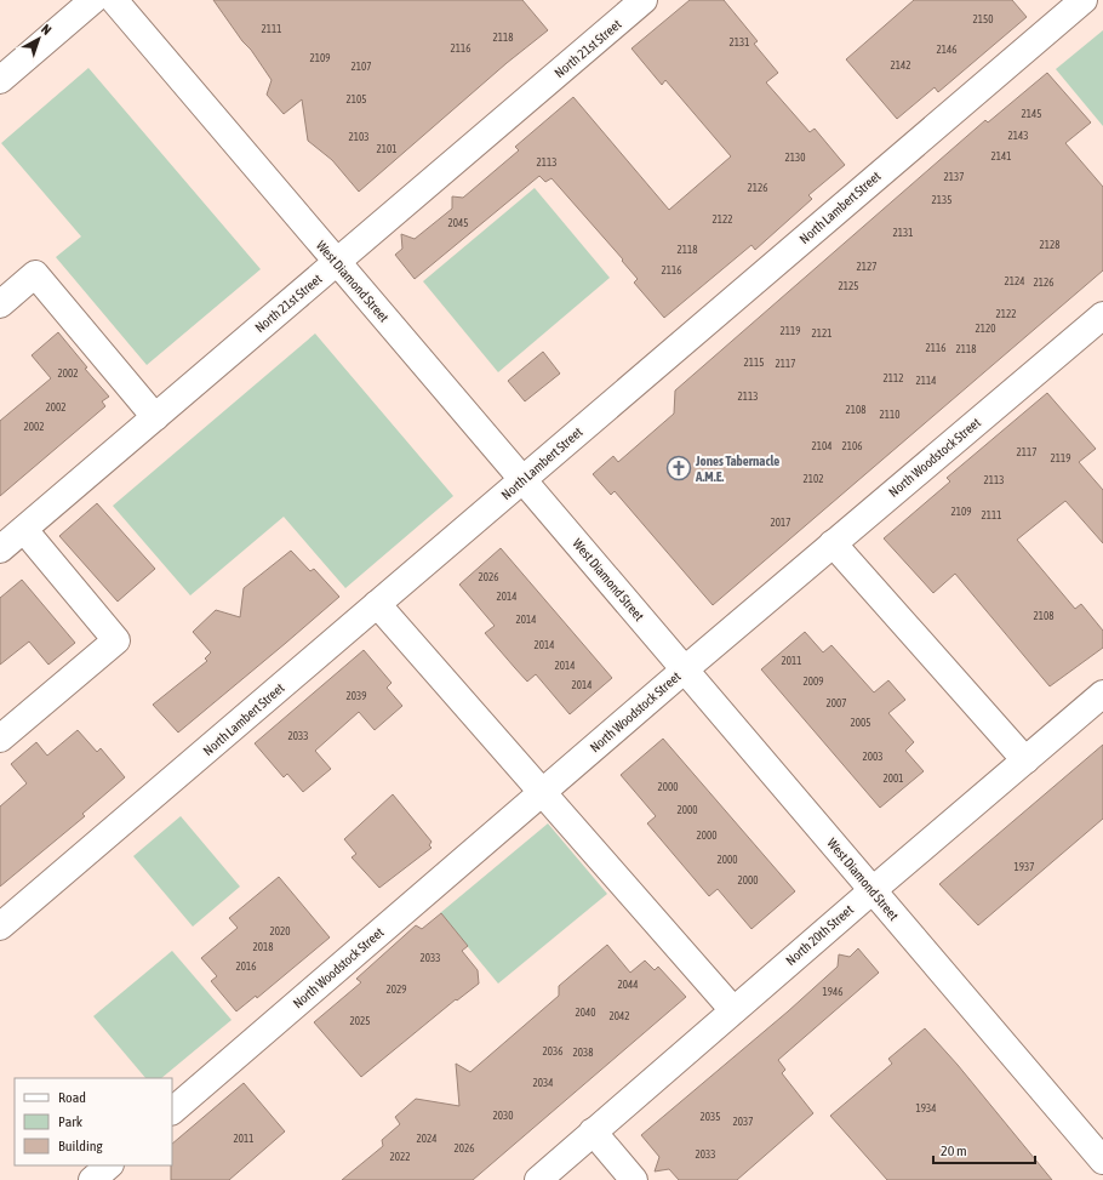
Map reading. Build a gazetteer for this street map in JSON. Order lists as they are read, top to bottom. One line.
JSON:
{"streets":{"street":["North 21st Street","North Lambert Street","West Diamond Street","North Woodstock Street","North 20th Street"]},"crossings":[["North 21st Street","West Diamond Street"],["North Lambert Street","West Diamond Street"],["West Diamond Street","North Woodstock Street"],["West Diamond Street","North 20th Street"]],"places":{"church":["Jones Tabernacle A.M.E."]},"house_numbers":["2150","2111","2118","2131","2116","2146","2109","2142","2107","2105","2145","2143","2103","2101","2141","2130","2113","2137","2126","2135","2122","2045","2131","2128","2118","2127","2116","2124","2126","2125","2122","2120","2119","2121","2116","2118","2115","2117","2002","2112","2114","2113","2002","2108","2110","2002","2104","2106","2117","2119","2102","2113","2109","2111","2017","2026","2014","2108","2014","2014","2011","2014","2009","2014","2039","2007","2005","2033","2003","2001","2000","2000","2000","2000","1937","2000","2020","2018","2033","2016","2044","2029","1946","2040","2042","2025","2036","2038","2034","1934","2030","2035","2037","2011","2024","2026","2033","2022"],"legend":["Road","Park","Building"],"scale_bar":"20 m","north":"top right"}
